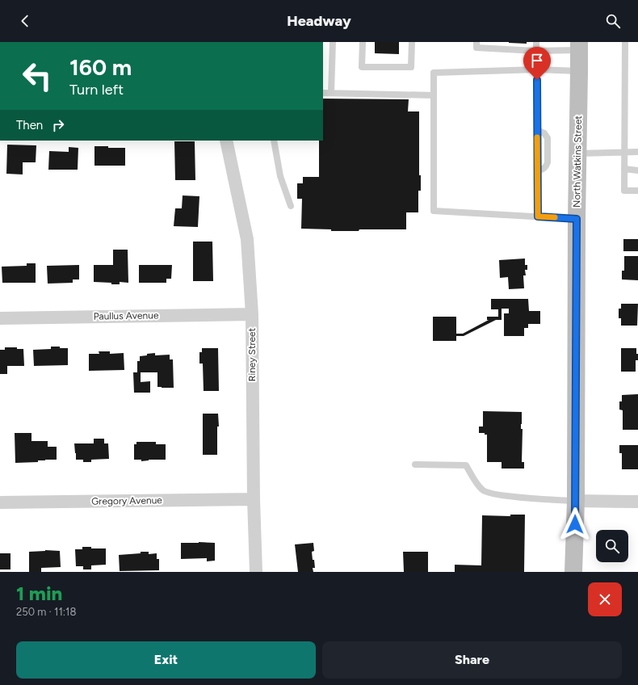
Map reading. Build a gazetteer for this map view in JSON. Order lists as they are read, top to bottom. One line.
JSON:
{"streets":{"main road":["North Watkins Street"],"street":["Paullus Avenue","Riney Street","Gregory Avenue"]},"crossings":[["Paullus Avenue","Riney Street"],["Riney Street","Gregory Avenue"]],"page":{"header":"Headway","turn":["160 m","Turn left"],"then":"Then","heading":["1 min","250 m · 11:18"],"buttons":["Exit","Share"]}}
